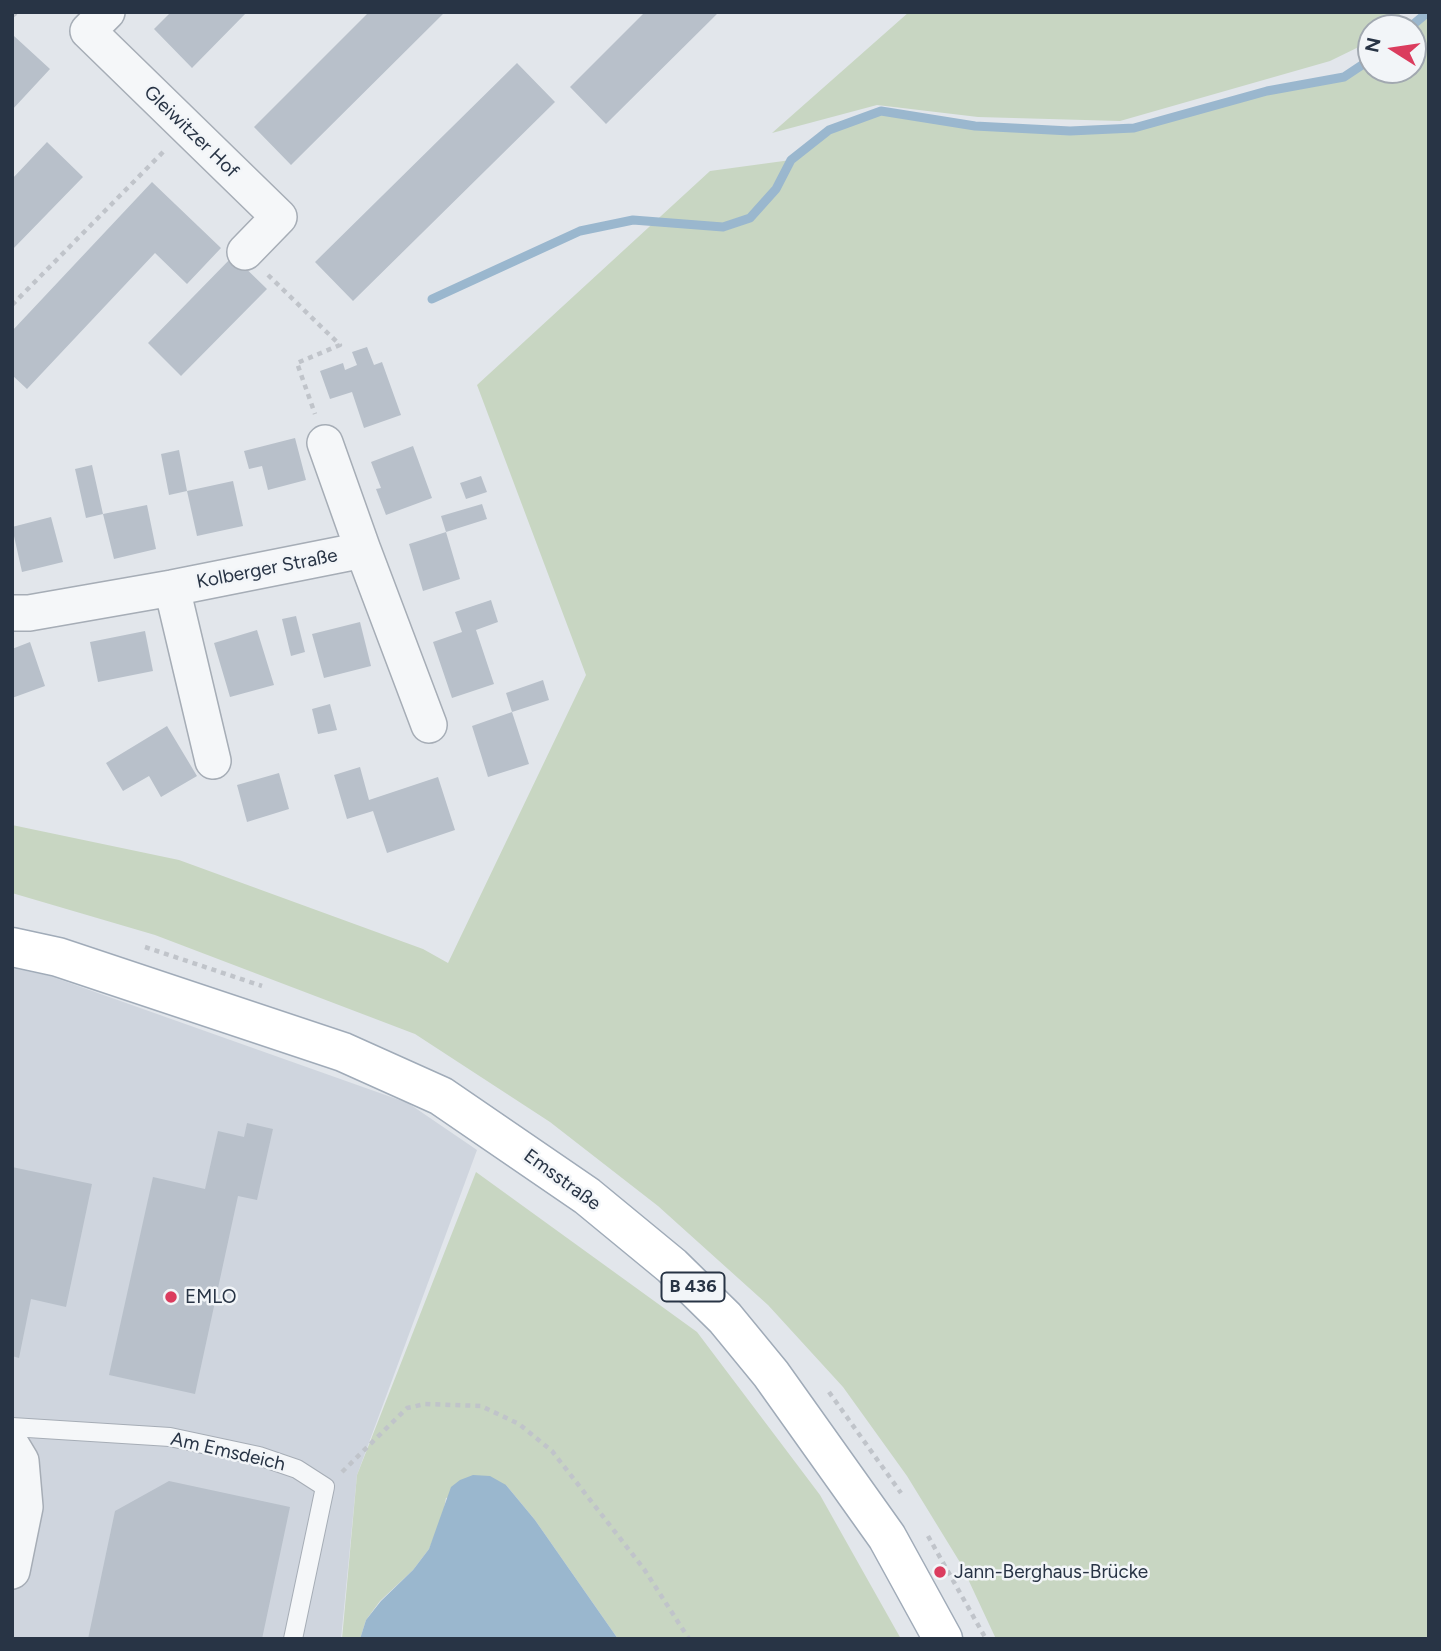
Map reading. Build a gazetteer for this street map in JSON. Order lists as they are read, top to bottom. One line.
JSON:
{"streets":{"main road":["Emsstraße","B 436"],"street":["Gleiwitzer Hof","Kolberger Straße"],"lane":["Am Emsdeich"]},"places":["EMLO","Jann-Berghaus-Brücke"],"north":"left"}
